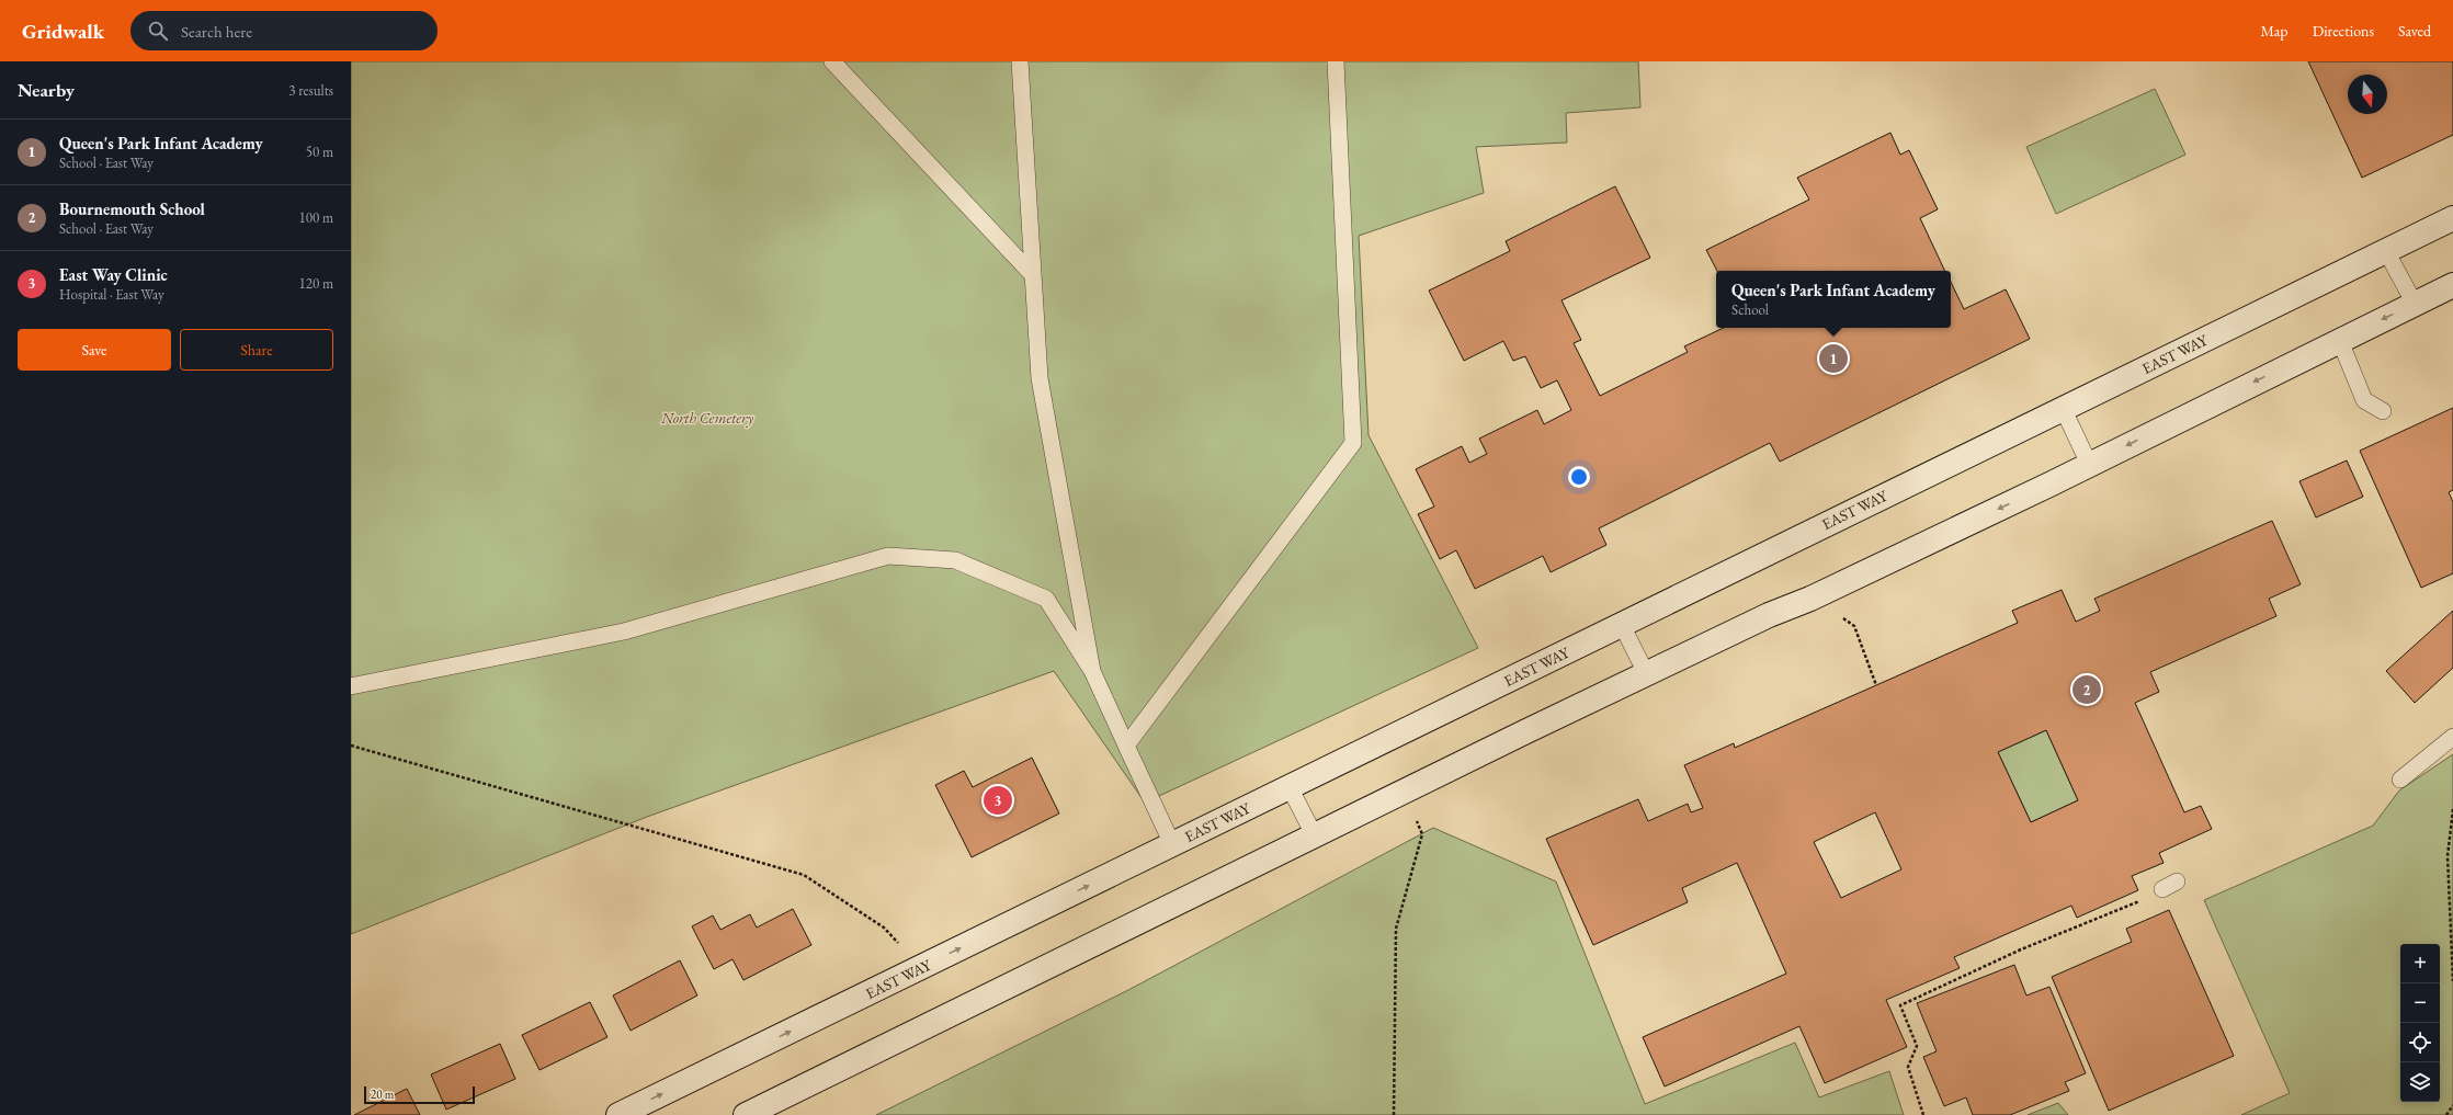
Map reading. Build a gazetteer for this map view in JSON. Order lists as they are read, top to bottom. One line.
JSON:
{"streets":{"street":["EAST WAY"]},"parks":["North Cemetery"],"scale_bar":"20 m","north":"bottom","page":{"header":"Gridwalk","search":"Search here","nav":["Map","Directions","Saved"],"heading":["Nearby","3 results"],"list":[{"mark":"1","name":"Queen's Park Infant Academy","note":"School · East Way","value":"50 m"},{"mark":"2","name":"Bournemouth School","note":"School · East Way","value":"100 m"},{"mark":"3","name":"East Way Clinic","note":"Hospital · East Way","value":"120 m"}],"popup":["Queen's Park Infant Academy","School"],"buttons":["Save","Share"],"pins":["1","2","3"],"map_buttons":["+","−"],"scale":"20 m"}}
